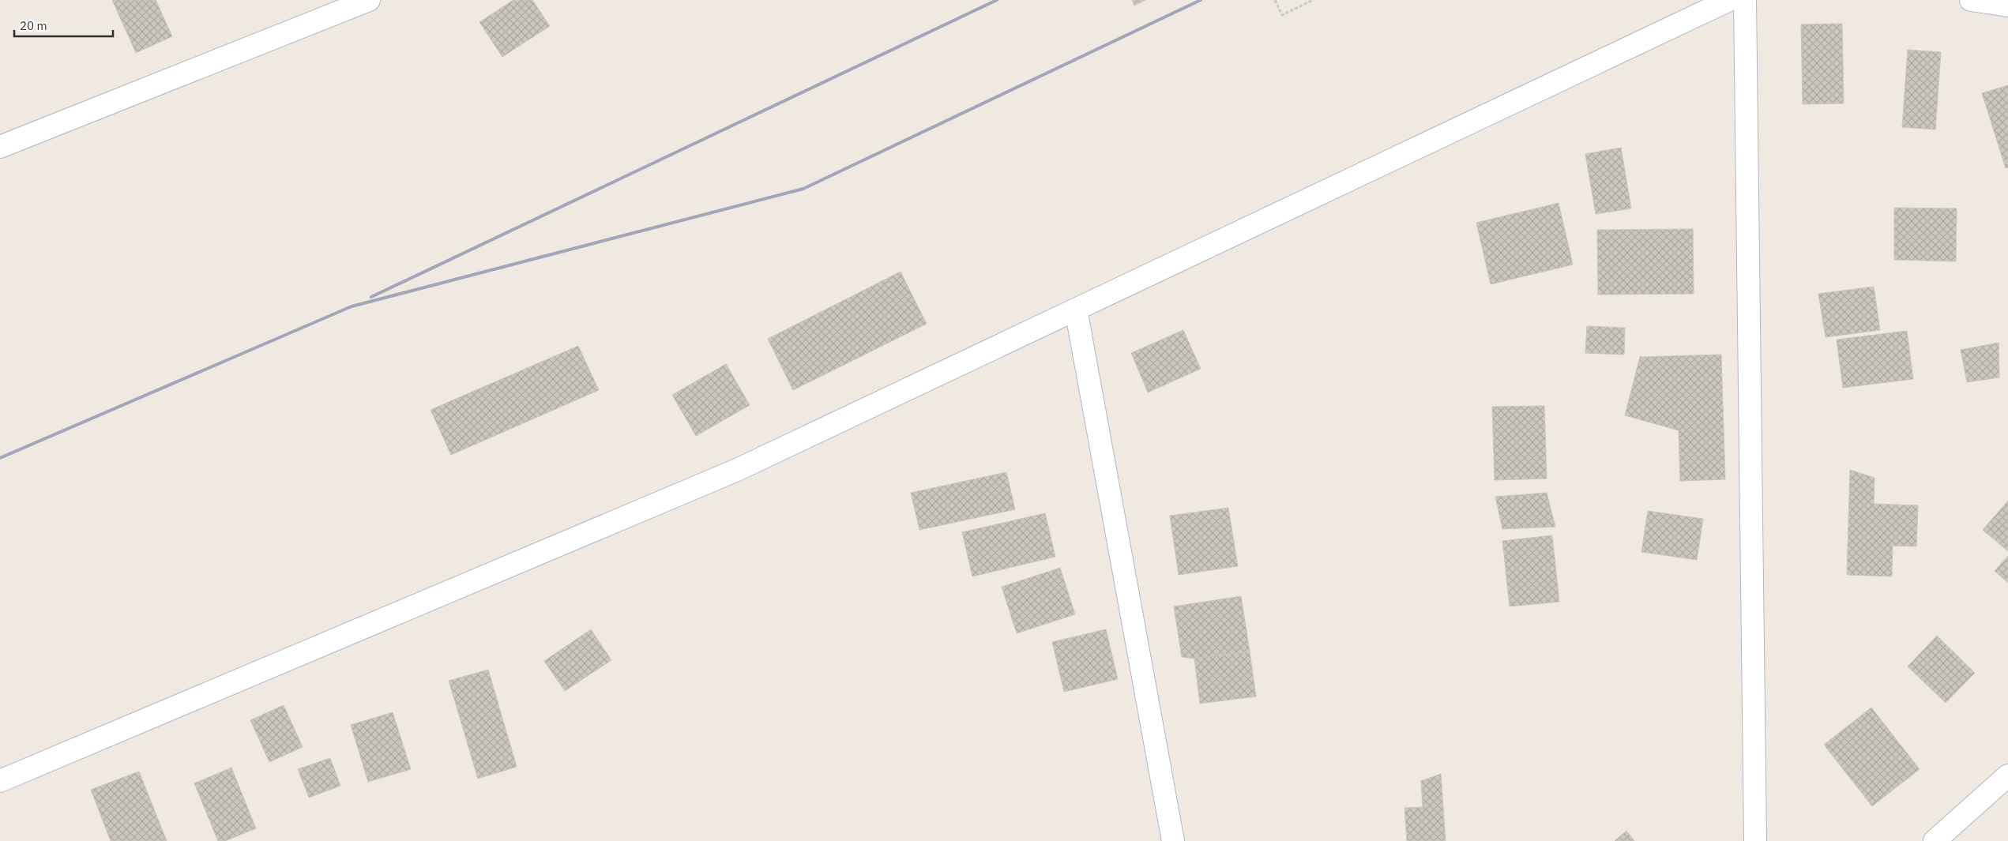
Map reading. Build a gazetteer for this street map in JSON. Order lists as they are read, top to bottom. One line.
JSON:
{"scale_bar":"20 m"}
